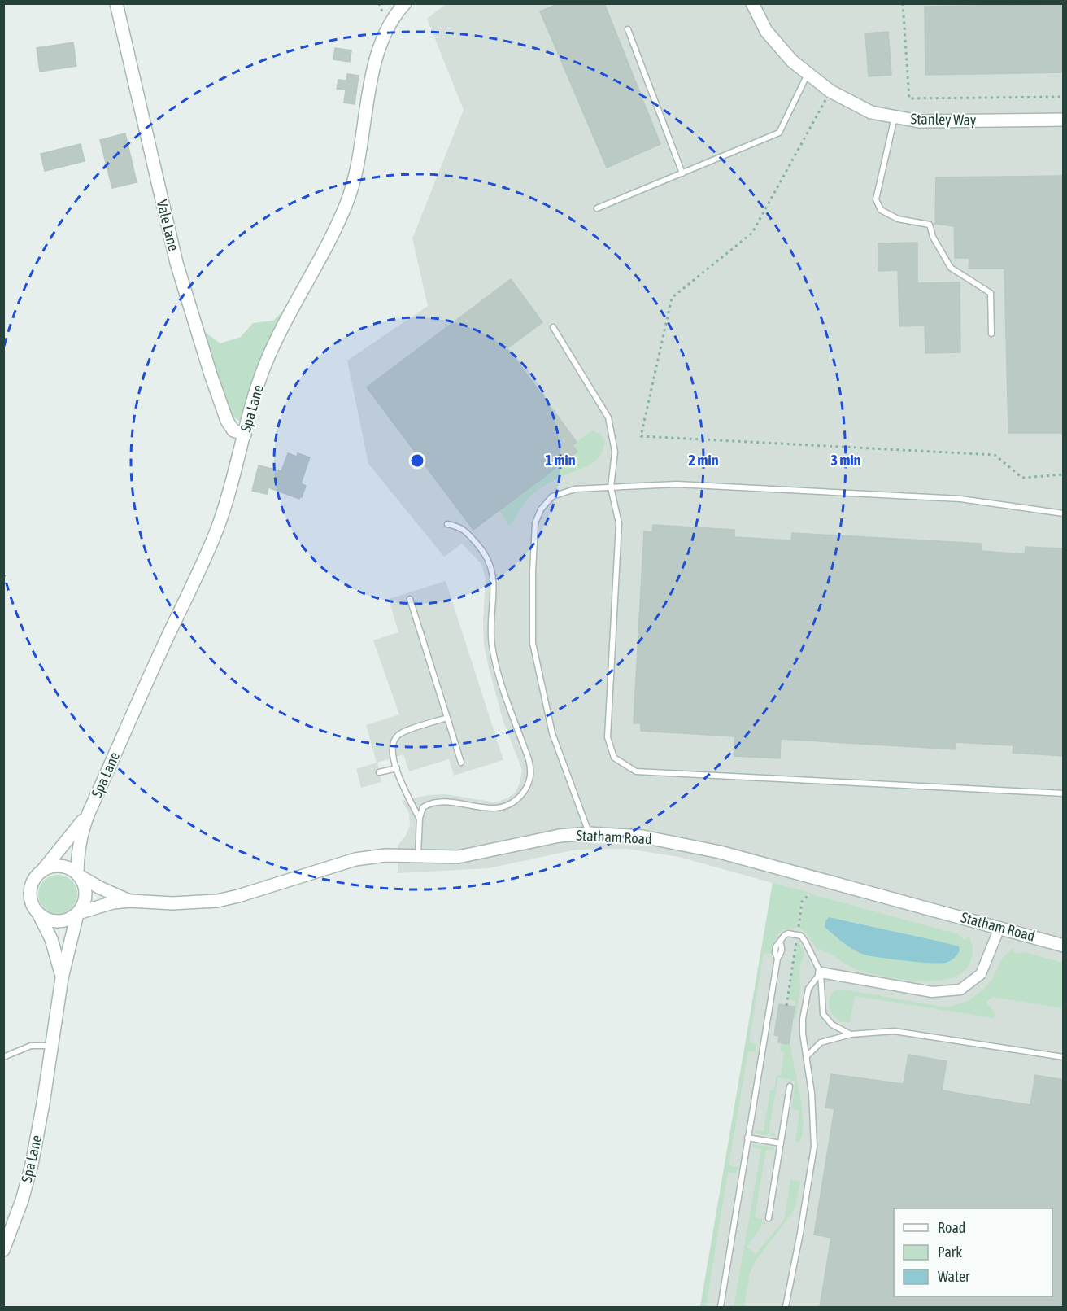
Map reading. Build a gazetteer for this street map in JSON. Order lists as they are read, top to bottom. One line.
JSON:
{"streets":{"street":["Stanley Way","Vale Lane","Spa Lane","Statham Road"]},"crossings":[["Vale Lane","Spa Lane"],["Spa Lane","Statham Road"]],"legend":["Road","Park","Water"],"rings":["1 min","2 min","3 min"]}
